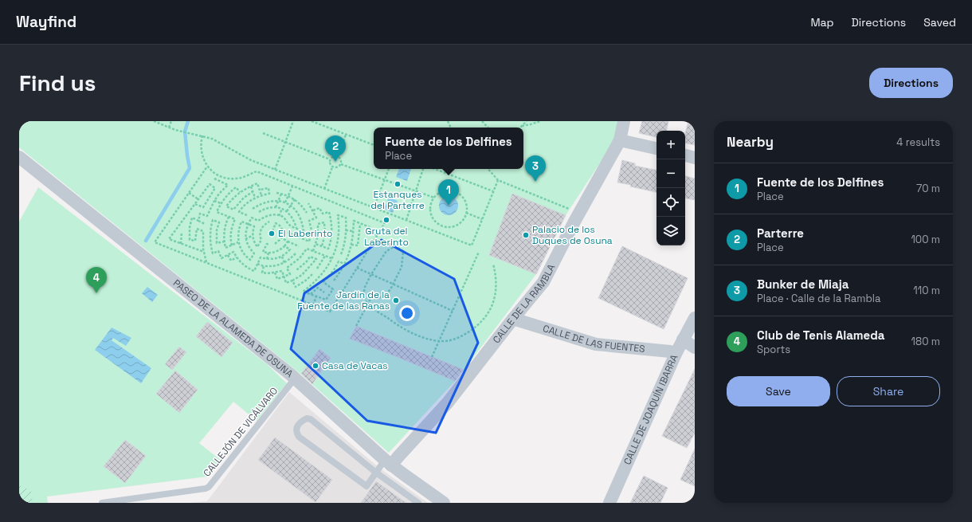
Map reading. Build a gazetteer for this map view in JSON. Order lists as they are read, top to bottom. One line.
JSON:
{"streets":{"street":["CALLE DE LA RAMBLA","PASEO DE LA ALAMEDA DE OSUNA","CALLE DE LAS FUENTES","CALLE DE JOAQUÍN IBARRA"],"lane":["CALLEJÓN DE VICÁLVARO"]},"crossings":[["CALLE DE LA RAMBLA","PASEO DE LA ALAMEDA DE OSUNA"],["CALLE DE LA RAMBLA","CALLE DE LAS FUENTES"],["PASEO DE LA ALAMEDA DE OSUNA","CALLEJÓN DE VICÁLVARO"],["CALLE DE LAS FUENTES","CALLE DE JOAQUÍN IBARRA"]],"places":["Estanques del Parterre","Gruta del Laberinto","El Laberinto","Palacio de los Duques de Osuna","Jardín de la Fuente de las Ranas","Casa de Vacas"],"page":{"header":"Wayfind","nav":["Map","Directions","Saved"],"buttons":["Directions",["Save","Share"]],"title":"Find us","heading":["Nearby","4 results"],"popup":["Fuente de los Delfines","Place"],"map_buttons":["+","−"],"pins":["2","3","1","4"],"list":[{"mark":"1","name":"Fuente de los Delfines","note":"Place","value":"70 m"},{"mark":"2","name":"Parterre","note":"Place","value":"100 m"},{"mark":"3","name":"Bunker de Miaja","note":"Place · Calle de la Rambla","value":"110 m"},{"mark":"4","name":"Club de Tenis Alameda","note":"Sports","value":"180 m"}]}}
